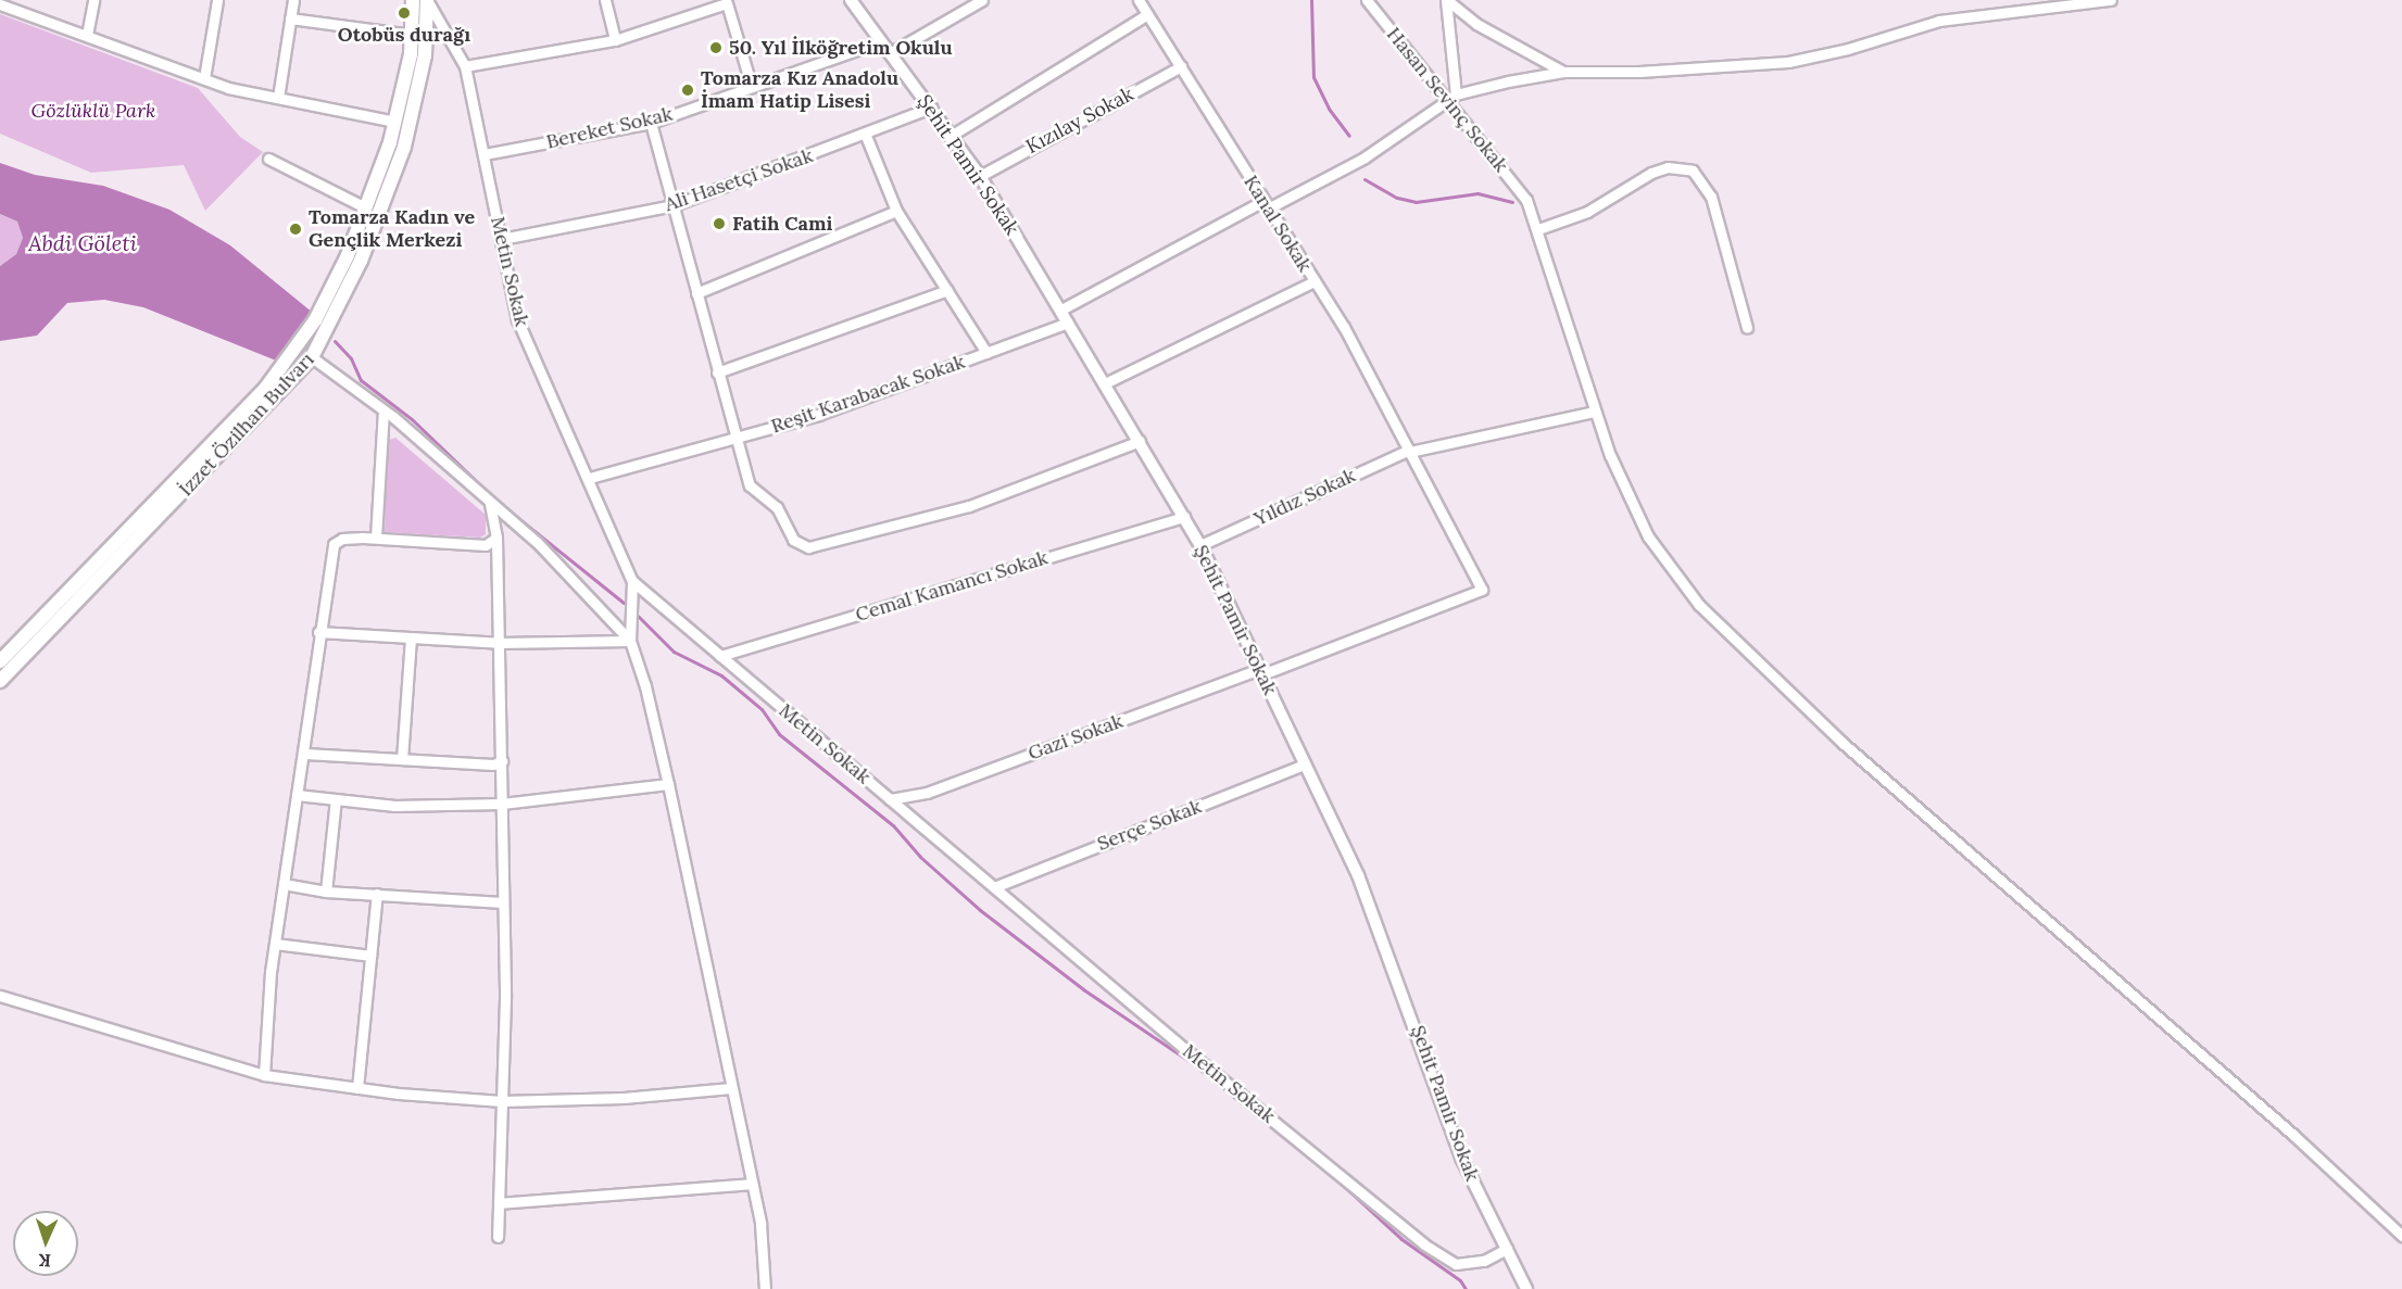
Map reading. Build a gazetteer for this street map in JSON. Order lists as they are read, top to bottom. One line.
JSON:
{"streets":{"main road":["İzzet Özilhan Bulvarı"],"street":["Hasan Sevinç Sokak","Kızılay Sokak","Bereket Sokak","Şehit Pamir Sokak","Ali Hasetçi Sokak","Kanal Sokak","Metin Sokak","Reşit Karabacak Sokak","Yıldız Sokak","Cemal Kamancı Sokak","Gazi Sokak","Serçe Sokak"]},"crossings":[["Hasan Sevinç Sokak","Yıldız Sokak"],["Kızılay Sokak","Şehit Pamir Sokak"],["Kızılay Sokak","Kanal Sokak"],["Bereket Sokak","Şehit Pamir Sokak"],["Bereket Sokak","Metin Sokak"],["Şehit Pamir Sokak","Ali Hasetçi Sokak"],["Şehit Pamir Sokak","Metin Sokak"],["Şehit Pamir Sokak","Reşit Karabacak Sokak"],["Şehit Pamir Sokak","Yıldız Sokak"],["Şehit Pamir Sokak","Cemal Kamancı Sokak"],["Şehit Pamir Sokak","Gazi Sokak"],["Şehit Pamir Sokak","Serçe Sokak"],["Ali Hasetçi Sokak","Metin Sokak"],["Kanal Sokak","Yıldız Sokak"],["Kanal Sokak","Gazi Sokak"],["Metin Sokak","Reşit Karabacak Sokak"],["Metin Sokak","İzzet Özilhan Bulvarı"],["Metin Sokak","Cemal Kamancı Sokak"],["Metin Sokak","Gazi Sokak"],["Metin Sokak","Serçe Sokak"]],"water":["Abdi Göleti"],"parks":["Gözlüklü Park"],"places":["Otobüs durağı","50. Yıl İlköğretim Okulu","Tomarza Kız Anadolu İmam Hatip Lisesi","Fatih Cami","Tomarza Kadın ve Gençlik Merkezi"],"north":"bottom"}
